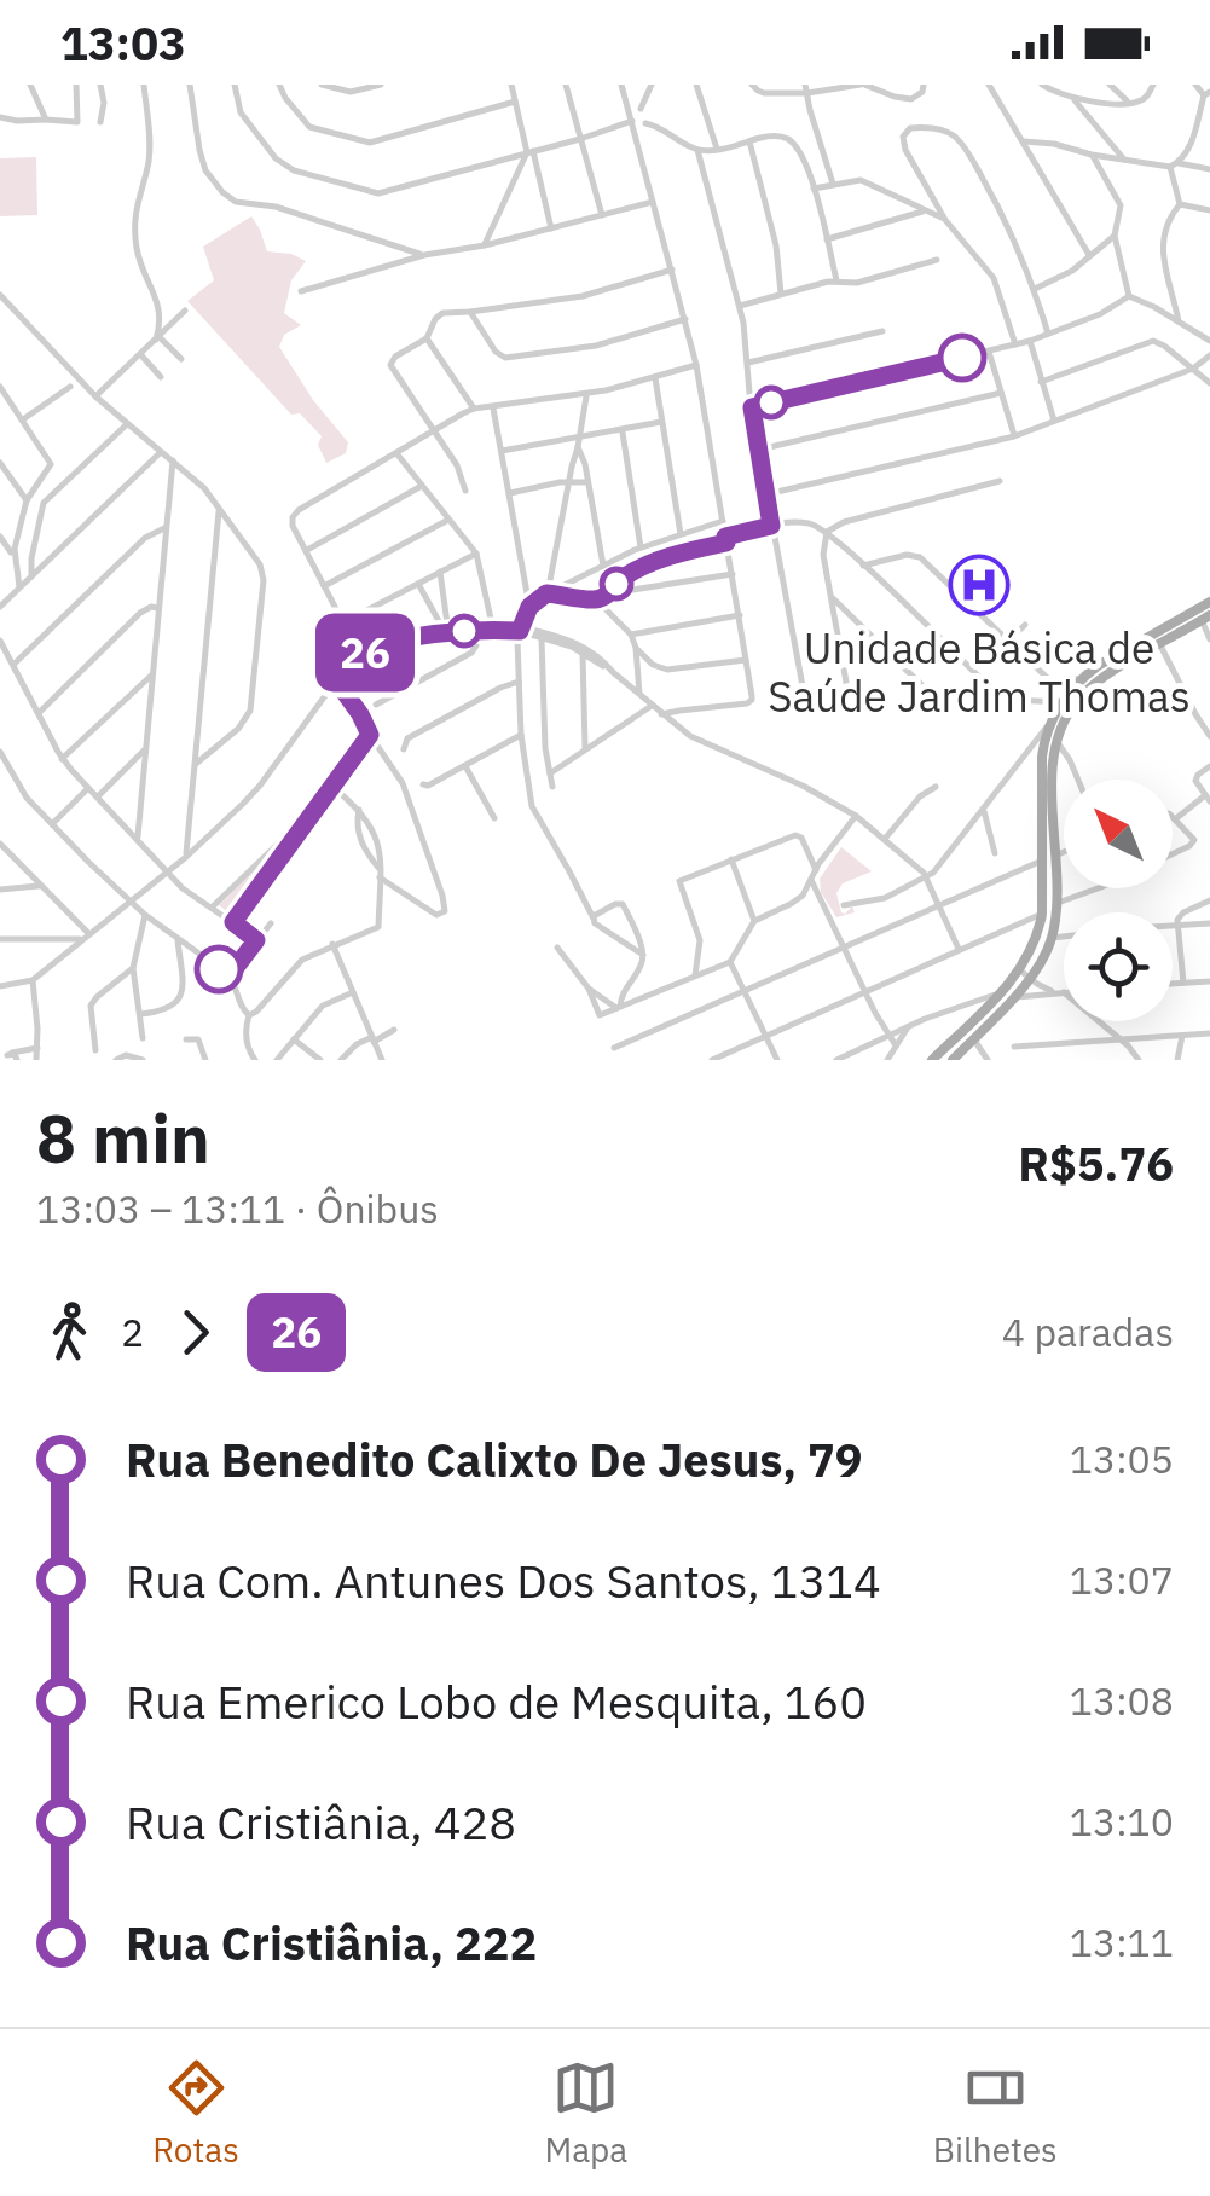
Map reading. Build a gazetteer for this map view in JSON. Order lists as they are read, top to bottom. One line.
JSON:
{"places":{"hospital":["Unidade Básica de Saúde Jardim Thomas"]},"lines":["bus line 26"],"north":"top left","page":{"status":"13:03","on_map":"26","heading":["8 min","13:03 – 13:11 · Ônibus","R$5.76"],"legs":["2","26","4 paradas"],"list":[{"name":"Rua Benedito Calixto De Jesus, 79","value":"13:05"},{"name":"Rua Com. Antunes Dos Santos, 1314","value":"13:07"},{"name":"Rua Emerico Lobo de Mesquita, 160","value":"13:08"},{"name":"Rua Cristiânia, 428","value":"13:10"},{"name":"Rua Cristiânia, 222","value":"13:11"}],"tabs":["Rotas","Mapa","Bilhetes"]}}
